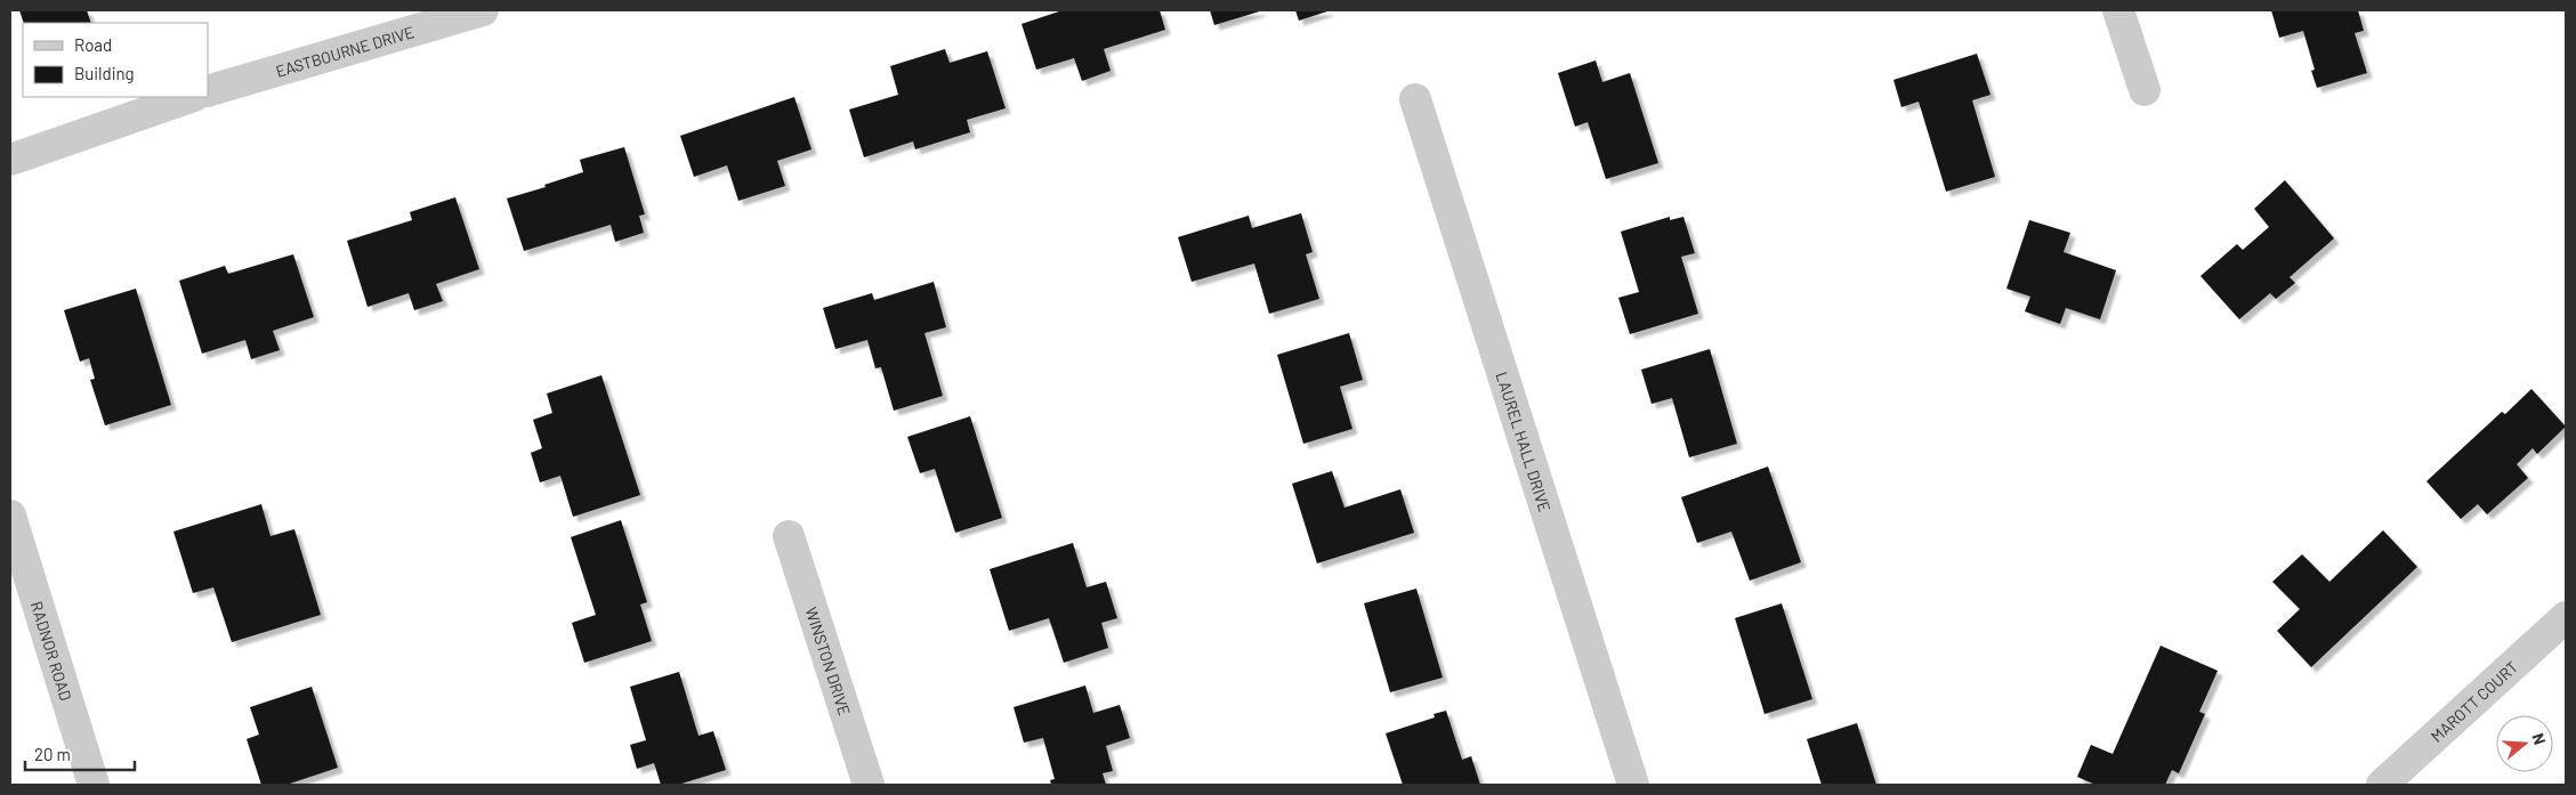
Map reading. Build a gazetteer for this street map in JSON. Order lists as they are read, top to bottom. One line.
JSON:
{"streets":{"street":["EASTBOURNE DRIVE","LAUREL HALL DRIVE","RADNOR ROAD","WINSTON DRIVE","MAROTT COURT"]},"legend":["Road","Building"],"scale_bar":"20 m","north":"right"}
